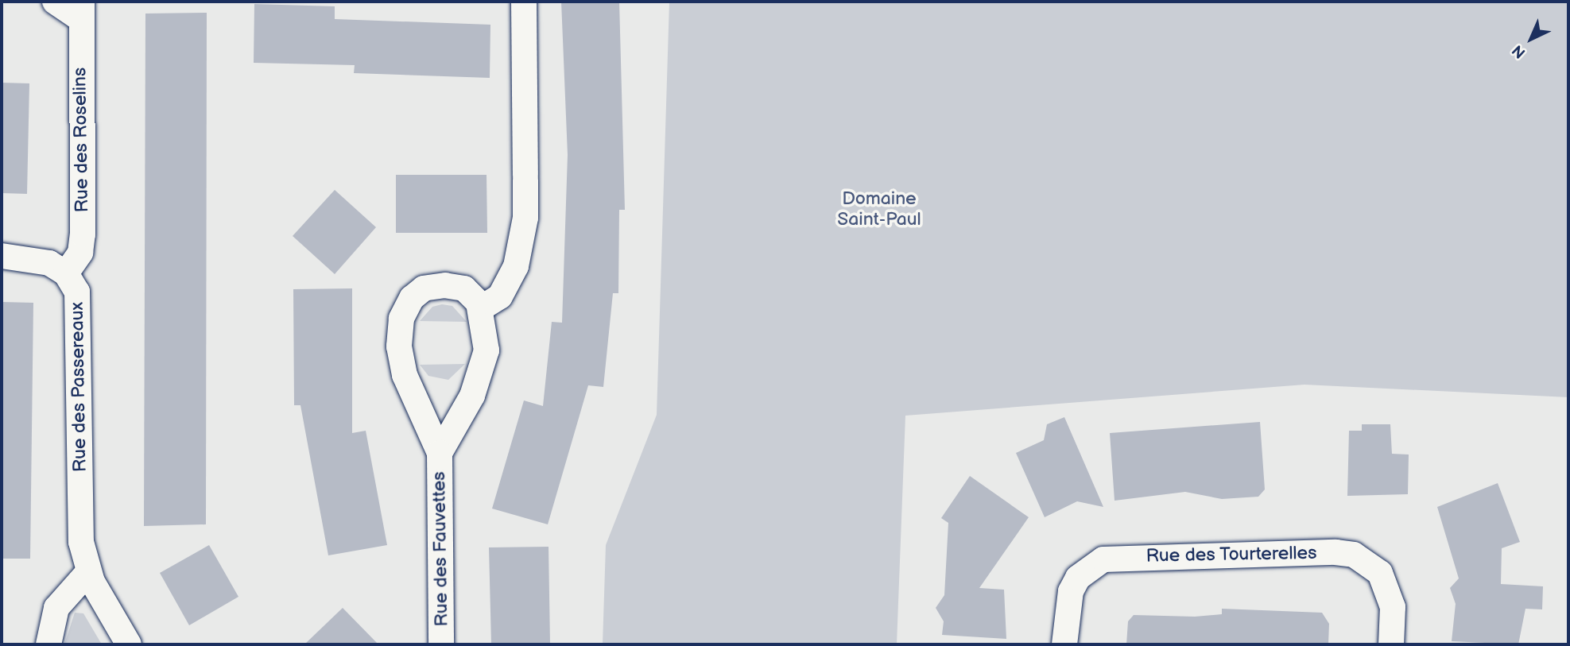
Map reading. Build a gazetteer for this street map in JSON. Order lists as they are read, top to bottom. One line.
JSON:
{"streets":{"street":["Rue des Roselins","Rue des Passereaux","Rue des Fauvettes","Rue des Tourterelles"]},"crossings":[["Rue des Roselins","Rue des Passereaux"]],"parks":["Domaine Saint-Paul"],"north":"bottom left"}
